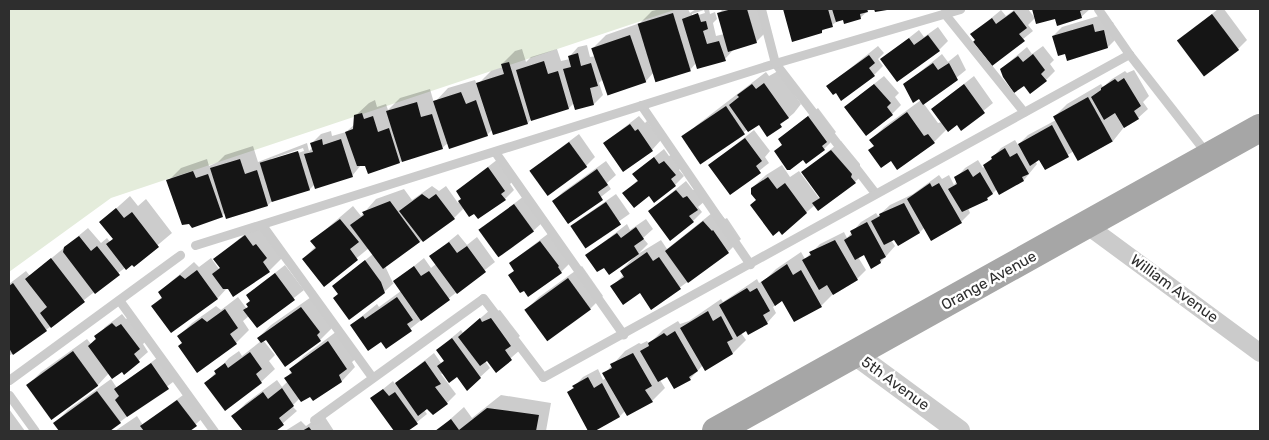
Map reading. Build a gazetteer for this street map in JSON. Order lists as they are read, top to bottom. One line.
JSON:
{"streets":{"main road":["Orange Avenue"],"street":["William Avenue","5th Avenue"]},"crossings":[["Orange Avenue","William Avenue"],["Orange Avenue","5th Avenue"]]}
